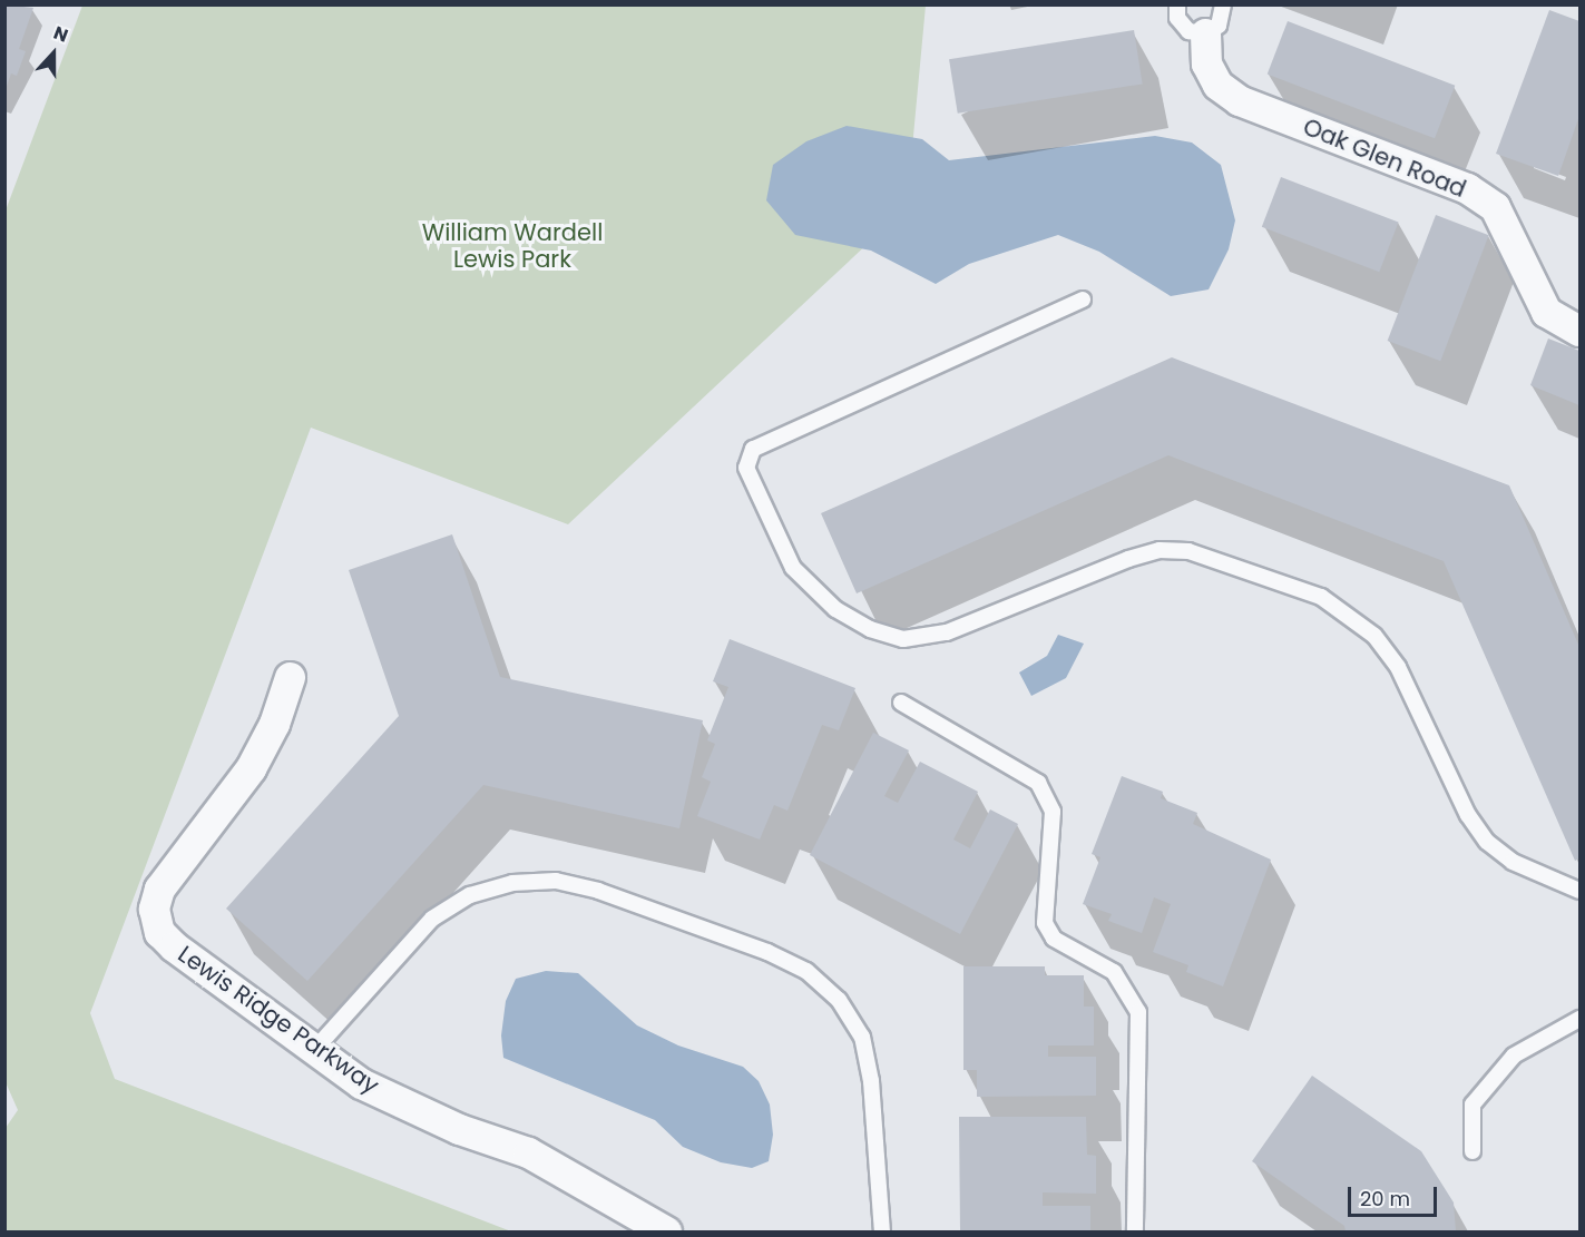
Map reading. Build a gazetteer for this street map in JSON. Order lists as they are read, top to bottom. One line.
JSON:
{"streets":{"street":["Oak Glen Road","Lewis Ridge Parkway"]},"parks":["William Wardell Lewis Park"],"scale_bar":"20 m","north":"top"}
